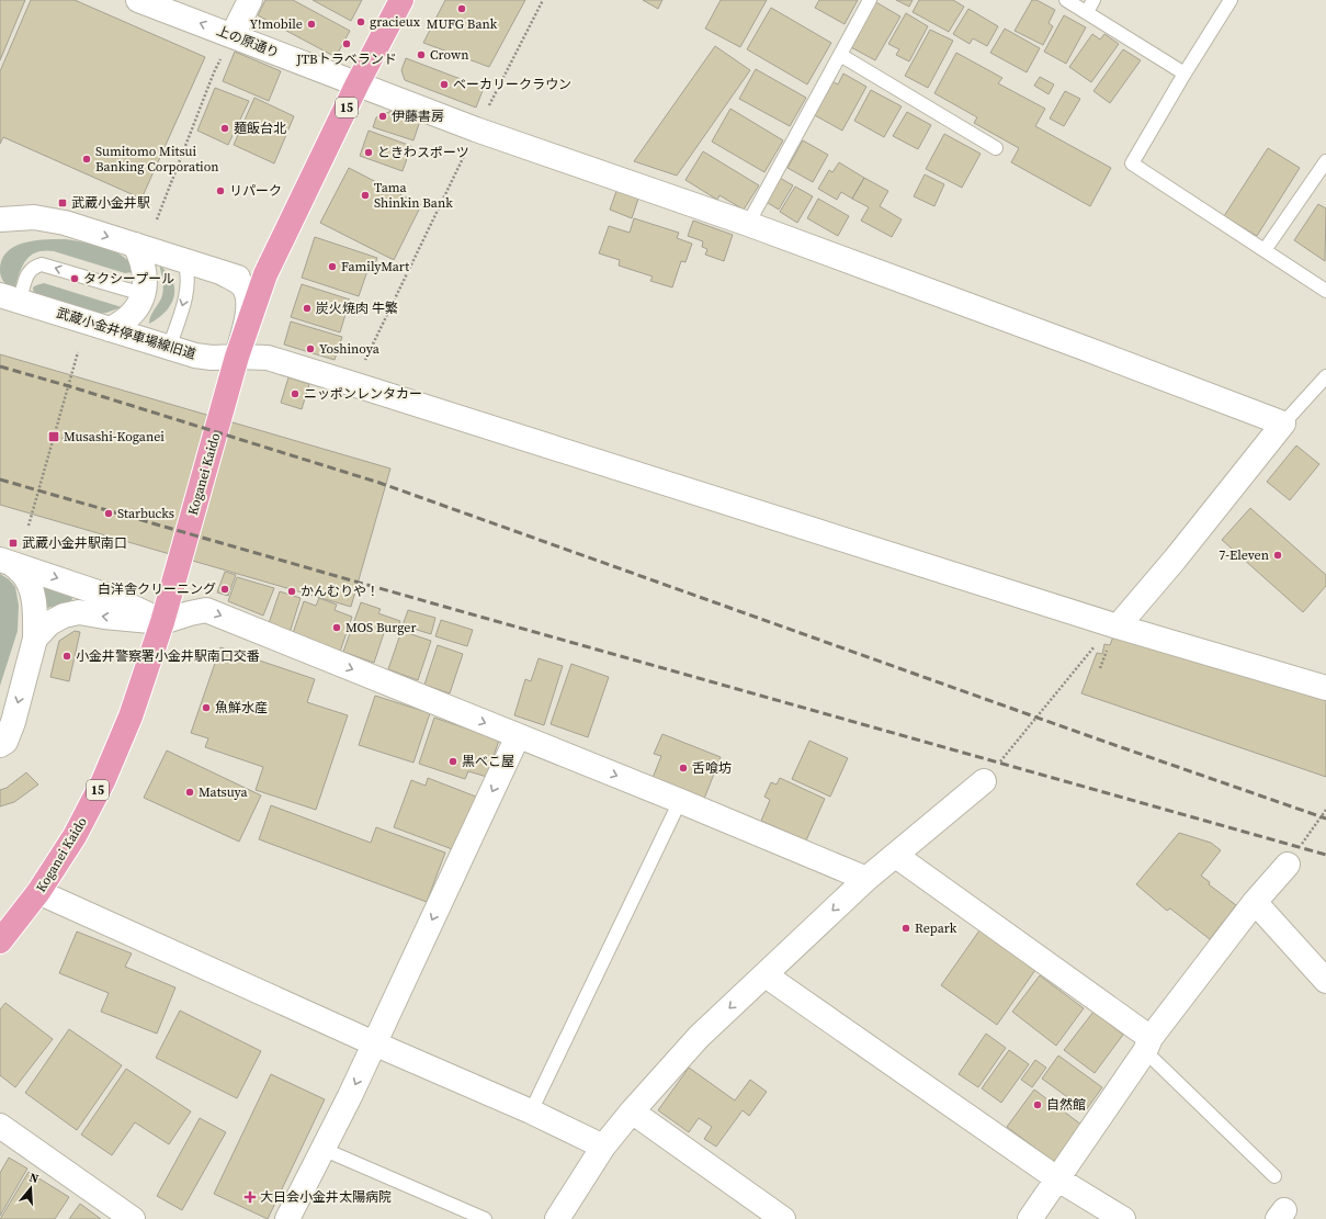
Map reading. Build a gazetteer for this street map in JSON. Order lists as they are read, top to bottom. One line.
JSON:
{"streets":{"main road":["15","Koganei Kaido"],"street":["上の原通り","武蔵小金井停車場線旧道"]},"crossings":[["上の原通り","Koganei Kaido"],["武蔵小金井停車場線旧道","Koganei Kaido"]],"places":{"other":["MUFG Bank","gracieux","Y!mobile","JTBトラベランド","Crown","ベーカリークラウン","伊藤書房","麺飯台北","ときわスポーツ","Sumitomo Mitsui Banking Corporation","リパーク","Tama Shinkin Bank","FamilyMart","タクシープール","炭火焼肉 牛繁","Yoshinoya","ニッポンレンタカー","Starbucks","7-Eleven","白洋舎クリーニング","かんむりや！","MOS Burger","小金井警察署小金井駅南口交番","魚鮮水産","黒べこ屋","舌喰坊","Matsuya","Repark","自然館"],"transit":["武蔵小金井駅","Musashi-Koganei","武蔵小金井駅南口"],"health":["大日会小金井太陽病院"]},"north":"top"}
